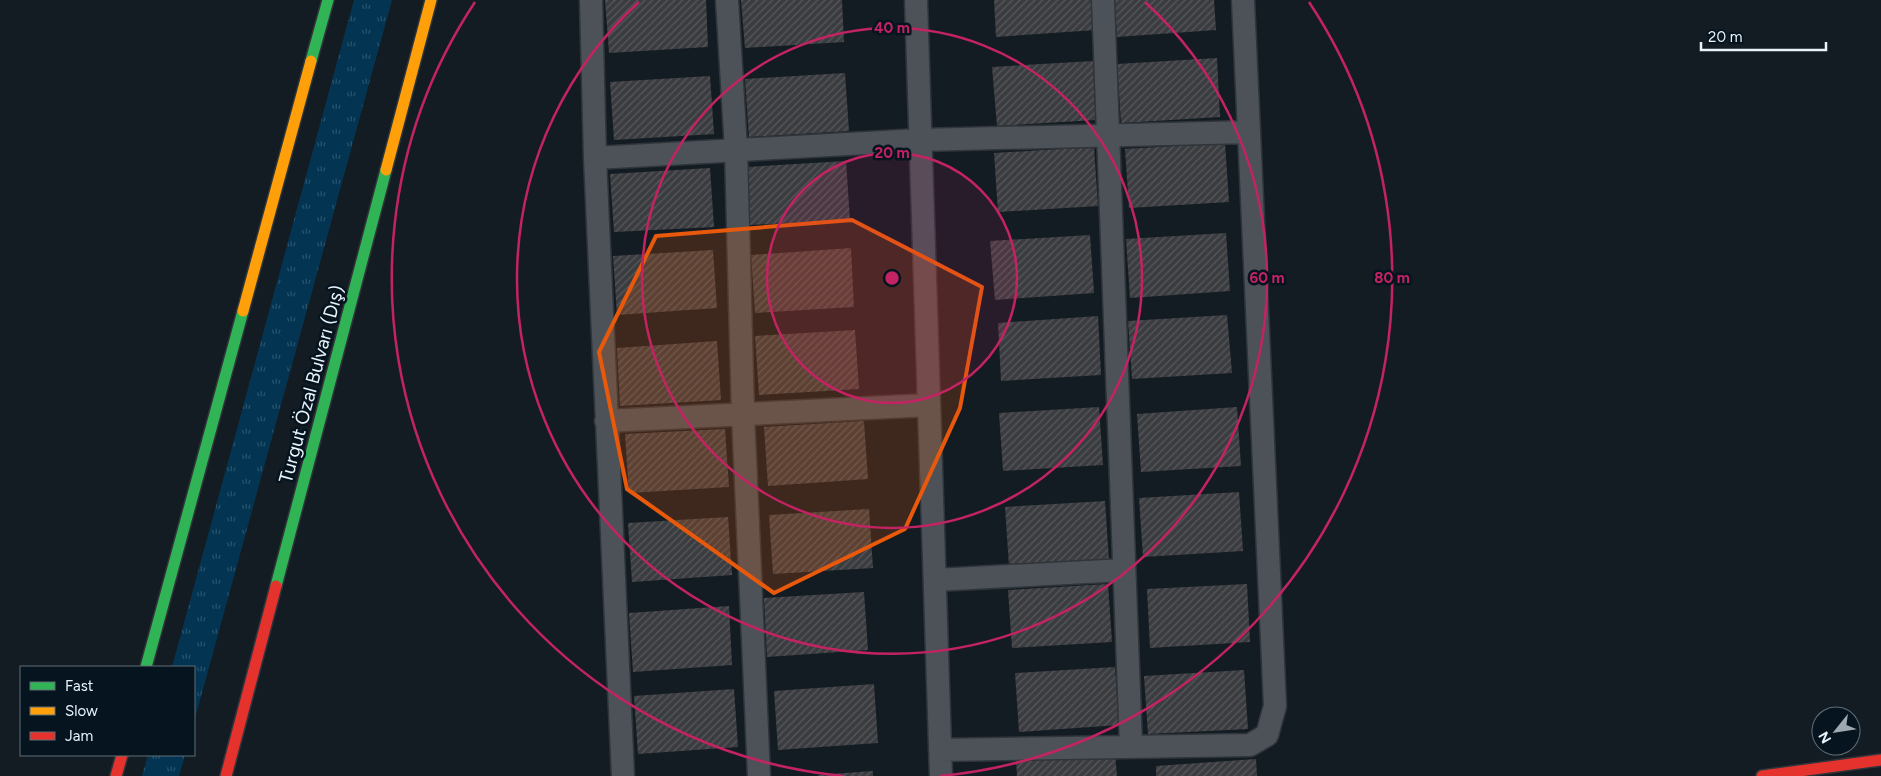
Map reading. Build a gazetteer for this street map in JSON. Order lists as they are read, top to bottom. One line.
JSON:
{"streets":{"main road":["Turgut Özal Bulvarı (Dış)"]},"legend":["Fast","Slow","Jam"],"scale_bar":"20 m","north":"bottom left","rings":["40 m","20 m","60 m","80 m"]}
